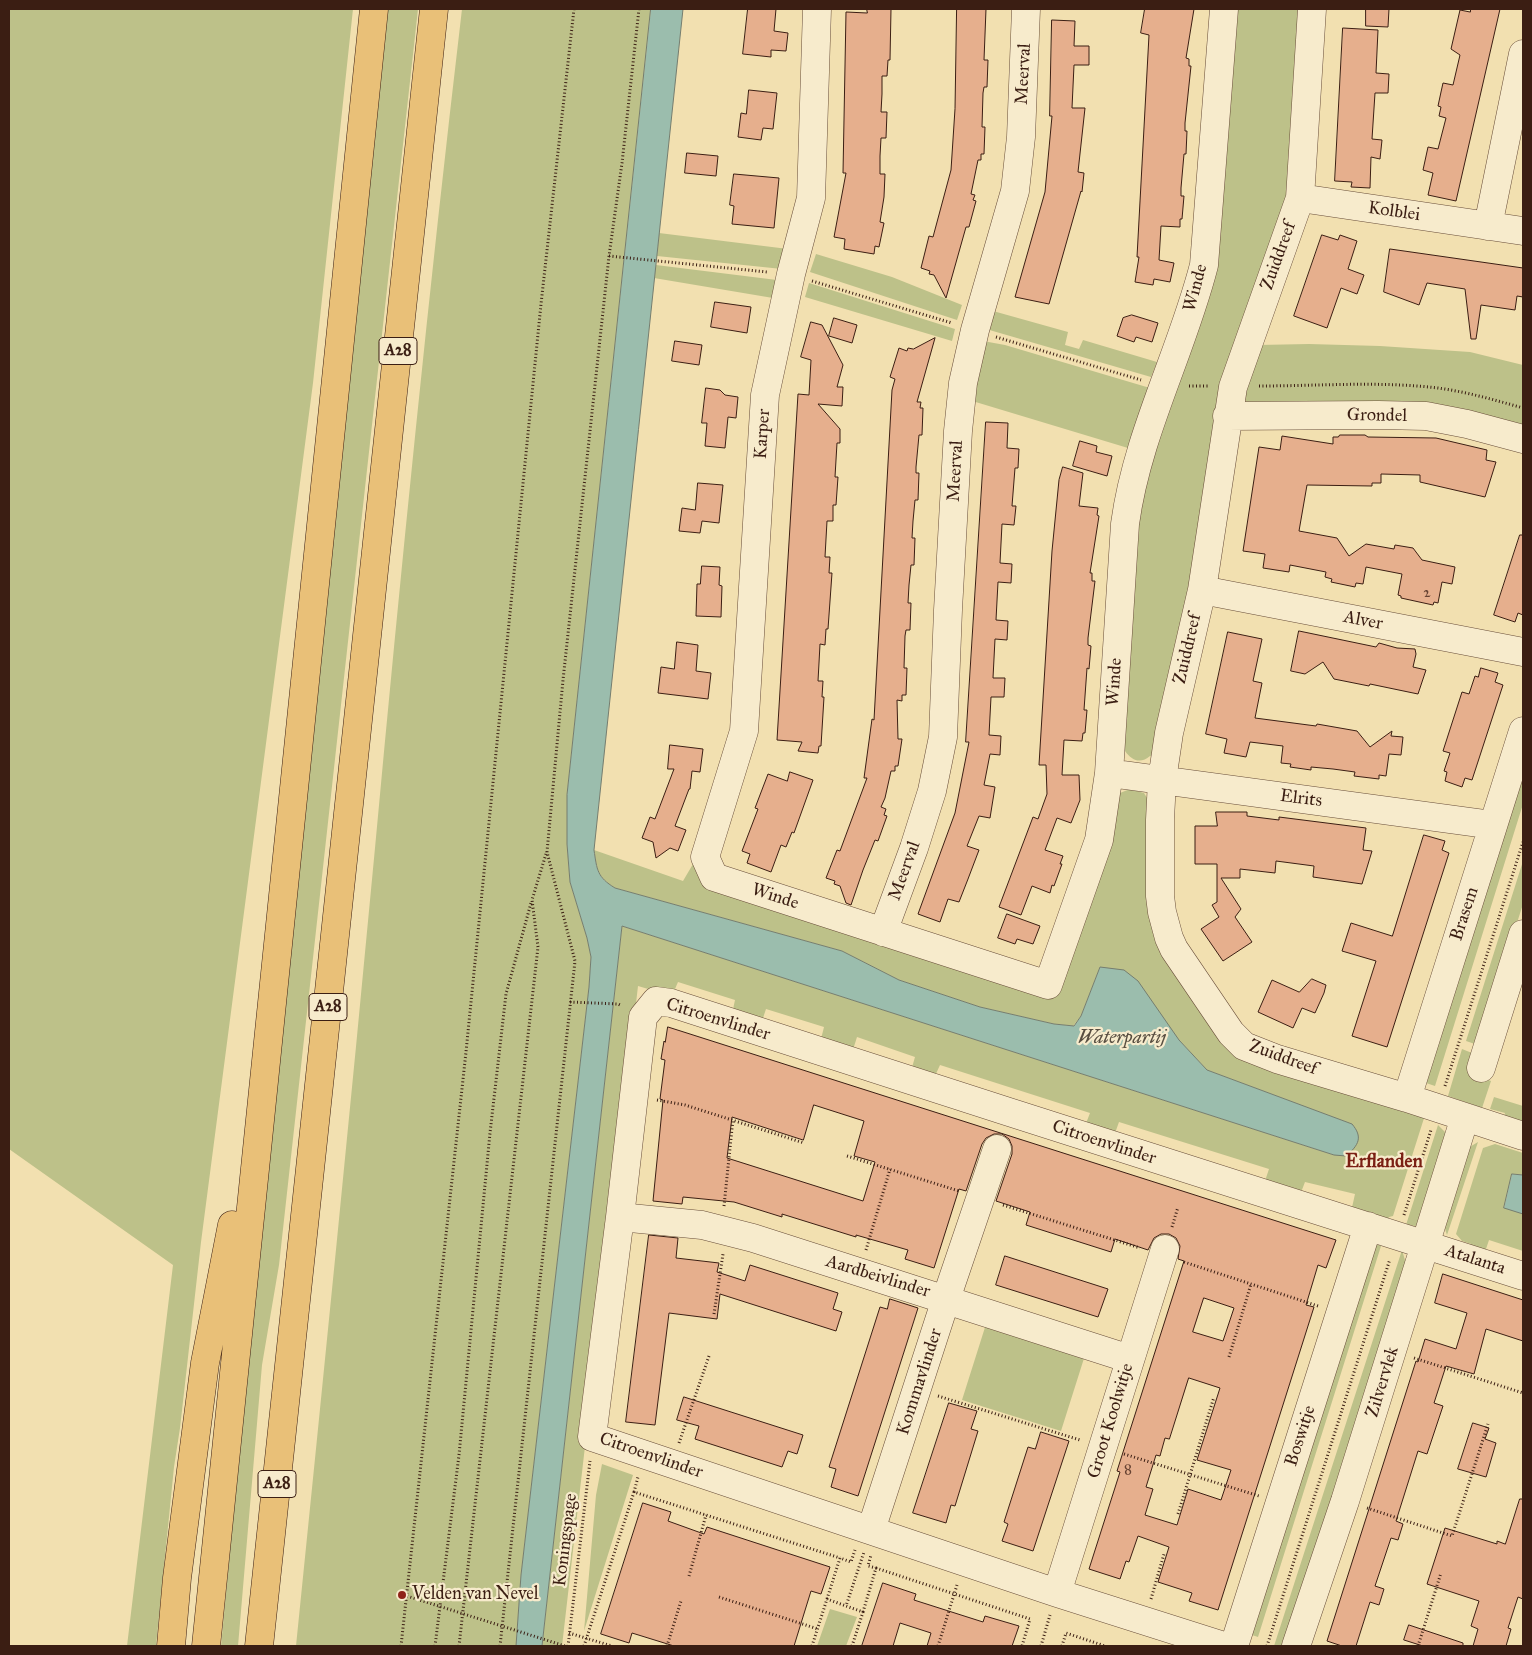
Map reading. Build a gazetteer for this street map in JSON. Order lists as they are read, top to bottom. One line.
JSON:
{"streets":{"highway":["A28"],"street":["Meerval","Kolblei","Zuiddreef","Winde","Grondel","Karper","Alver","Elrits","Brasem","Citroenvlinder","Atalanta","Aardbeivlinder","Kommavlinder","Zilvervlek","Groot Koolwitje","Boswitje"],"path":["Koningspage"]},"crossings":[["Meerval","Winde"],["Kolblei","Zuiddreef"],["Zuiddreef","Grondel"],["Zuiddreef","Alver"],["Zuiddreef","Elrits"],["Zuiddreef","Brasem"],["Zuiddreef","Zilvervlek"],["Winde","Karper"],["Winde","Elrits"],["Elrits","Brasem"],["Citroenvlinder","Atalanta"],["Citroenvlinder","Aardbeivlinder"],["Citroenvlinder","Kommavlinder"],["Citroenvlinder","Zilvervlek"],["Citroenvlinder","Groot Koolwitje"],["Citroenvlinder","Boswitje"],["Citroenvlinder","Koningspage"],["Atalanta","Zilvervlek"],["Aardbeivlinder","Kommavlinder"],["Aardbeivlinder","Groot Koolwitje"]],"districts":["Erflanden"],"water":["Waterpartij"],"places":["Velden van Nevel"],"house_numbers":["2","8"]}
